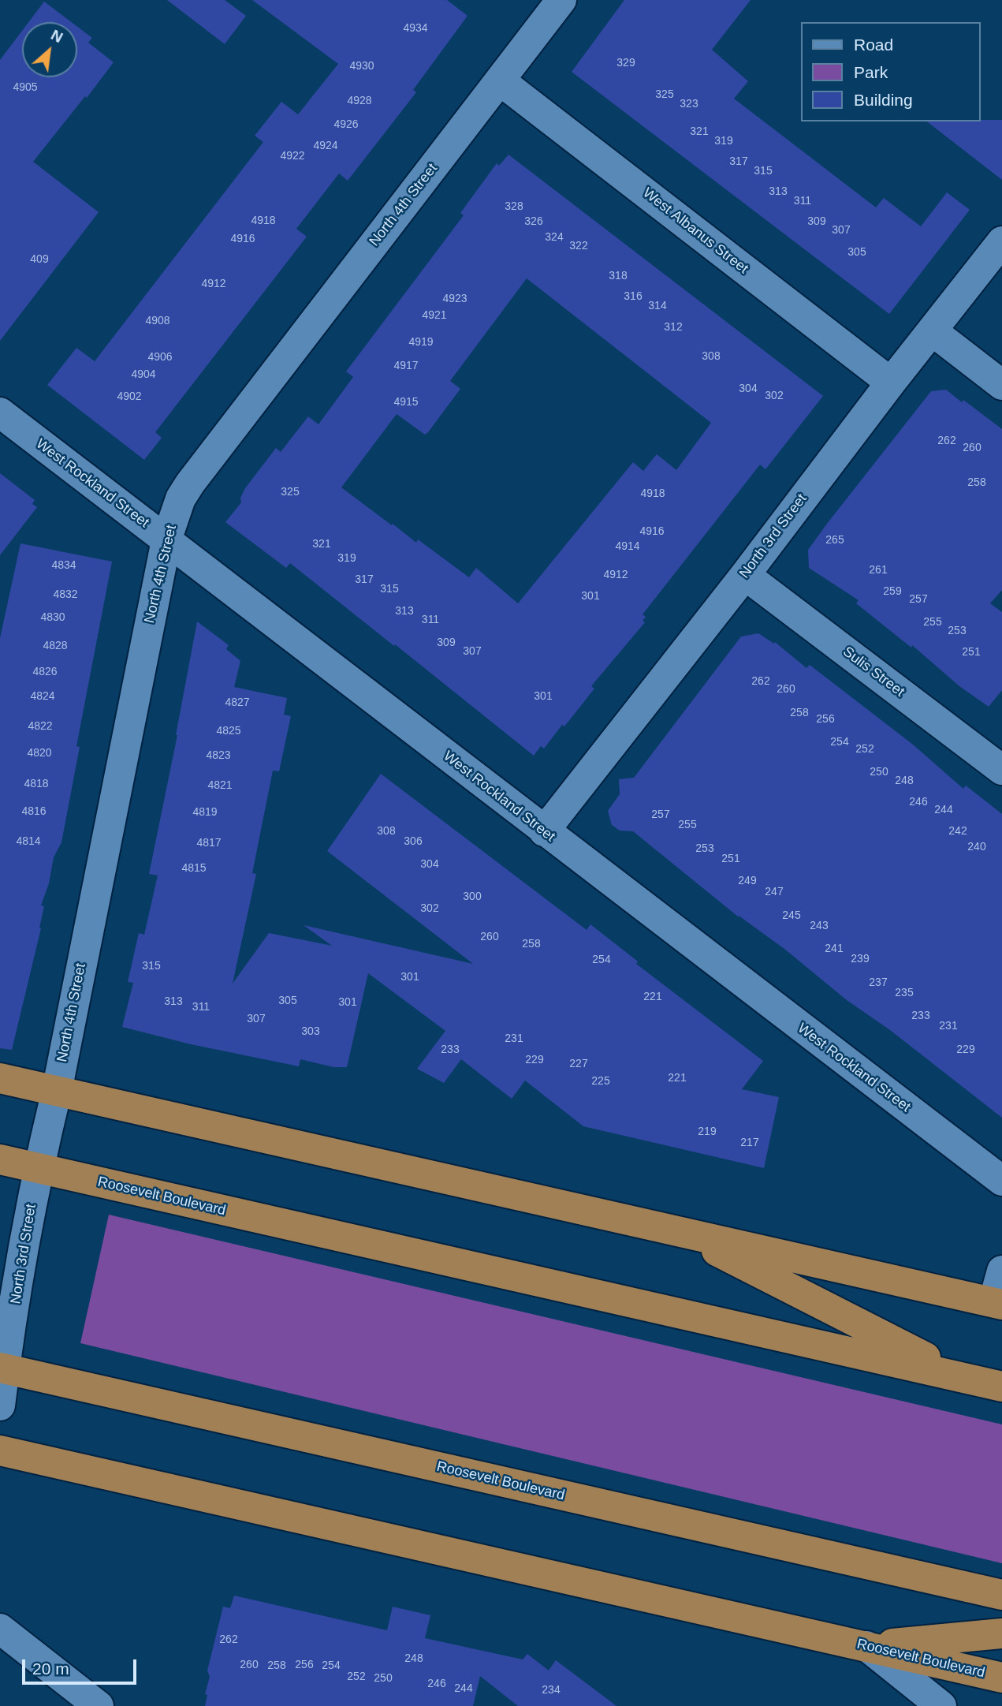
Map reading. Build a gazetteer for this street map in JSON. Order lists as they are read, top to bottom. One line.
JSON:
{"streets":{"highway":["Roosevelt Boulevard"],"street":["North 4th Street","West Albanus Street","West Rockland Street","North 3rd Street","Sulis Street"]},"crossings":[["North 4th Street","West Albanus Street"],["North 4th Street","West Rockland Street"],["North 4th Street","North 3rd Street"],["North 4th Street","Roosevelt Boulevard"],["West Albanus Street","North 3rd Street"],["West Rockland Street","North 3rd Street"],["North 3rd Street","Sulis Street"],["North 3rd Street","Roosevelt Boulevard"]],"house_numbers":["4934","329","4930","4905","325","4928","323","4926","321","319","4924","4922","317","315","313","311","328","4918","326","309","307","324","4916","322","305","409","318","4912","316","4923","314","4921","4908","312","4919","308","4906","4917","4904","304","302","4902","4915","262","260","258","325","4918","4916","265","321","4914","319","4834","261","4912","317","315","259","4832","301","257","313","4830","311","255","253","309","4828","307","251","4826","262","260","4824","301","4827","258","256","4822","4825","254","252","4820","4823","250","248","4818","4821","246","244","4816","4819","257","255","308","242","4814","306","4817","240","253","251","304","4815","249","247","300","302","245","243","260","258","241","239","254","315","301","237","235","221","305","313","301","311","233","307","231","303","231","233","229","229","227","221","225","219","217","262","248","260","256","258","254","252","250","246","244","234"],"legend":["Road","Park","Building"],"scale_bar":"20 m","north":"top right"}
